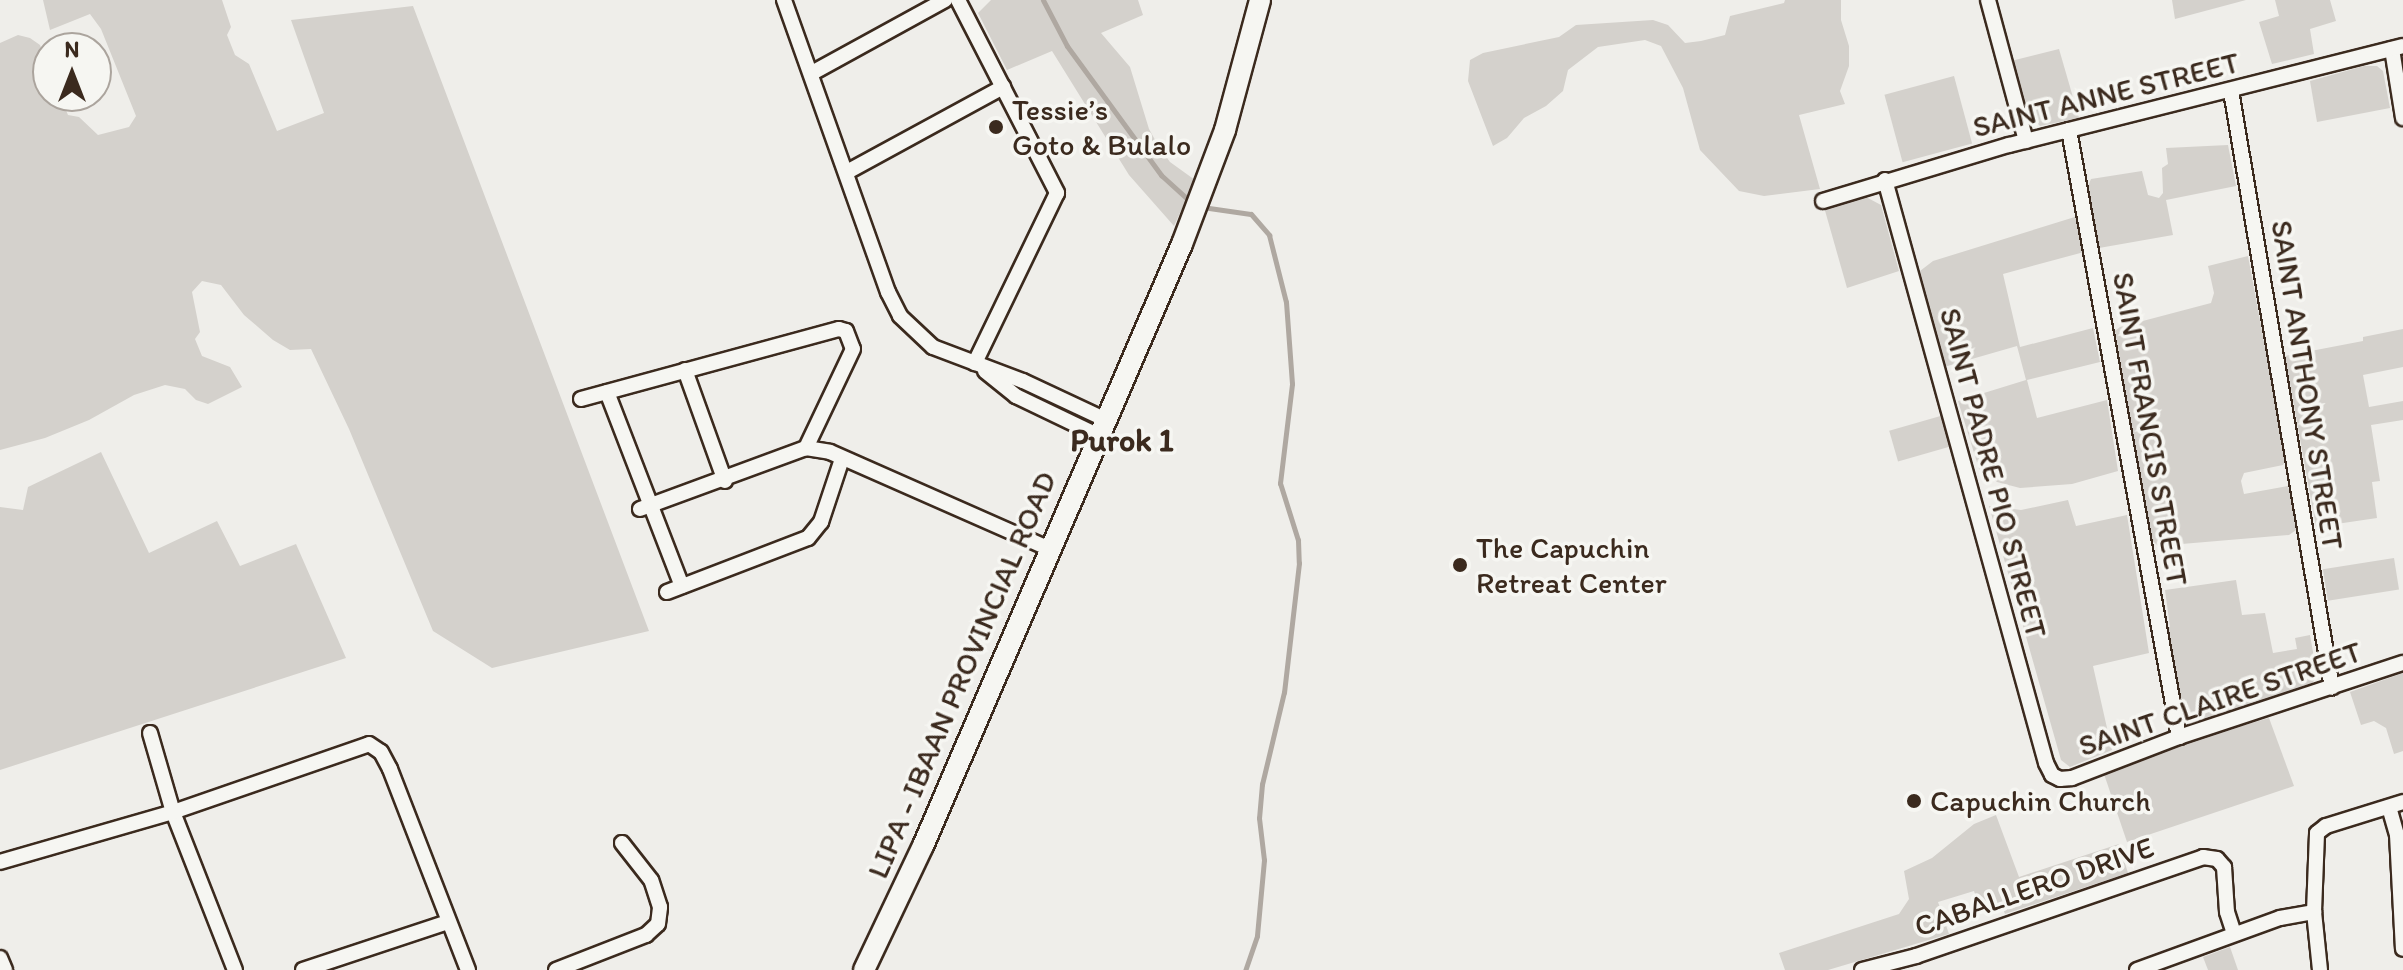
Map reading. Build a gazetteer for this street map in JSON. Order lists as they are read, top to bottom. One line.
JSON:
{"streets":{"main road":["LIPA - IBAAN PROVINCIAL ROAD"],"street":["SAINT ANNE STREET","SAINT ANTHONY STREET","SAINT FRANCIS STREET","SAINT PADRE PIO STREET","SAINT CLAIRE STREET","CABALLERO DRIVE"]},"crossings":[["SAINT ANNE STREET","SAINT ANTHONY STREET"],["SAINT ANNE STREET","SAINT FRANCIS STREET"],["SAINT ANNE STREET","SAINT PADRE PIO STREET"],["SAINT ANTHONY STREET","SAINT CLAIRE STREET"],["SAINT FRANCIS STREET","SAINT CLAIRE STREET"],["SAINT PADRE PIO STREET","SAINT CLAIRE STREET"]],"districts":["Purok 1"],"places":["Tessie’s Goto & Bulalo","The Capuchin Retreat Center","Capuchin Church"],"north":"top"}
